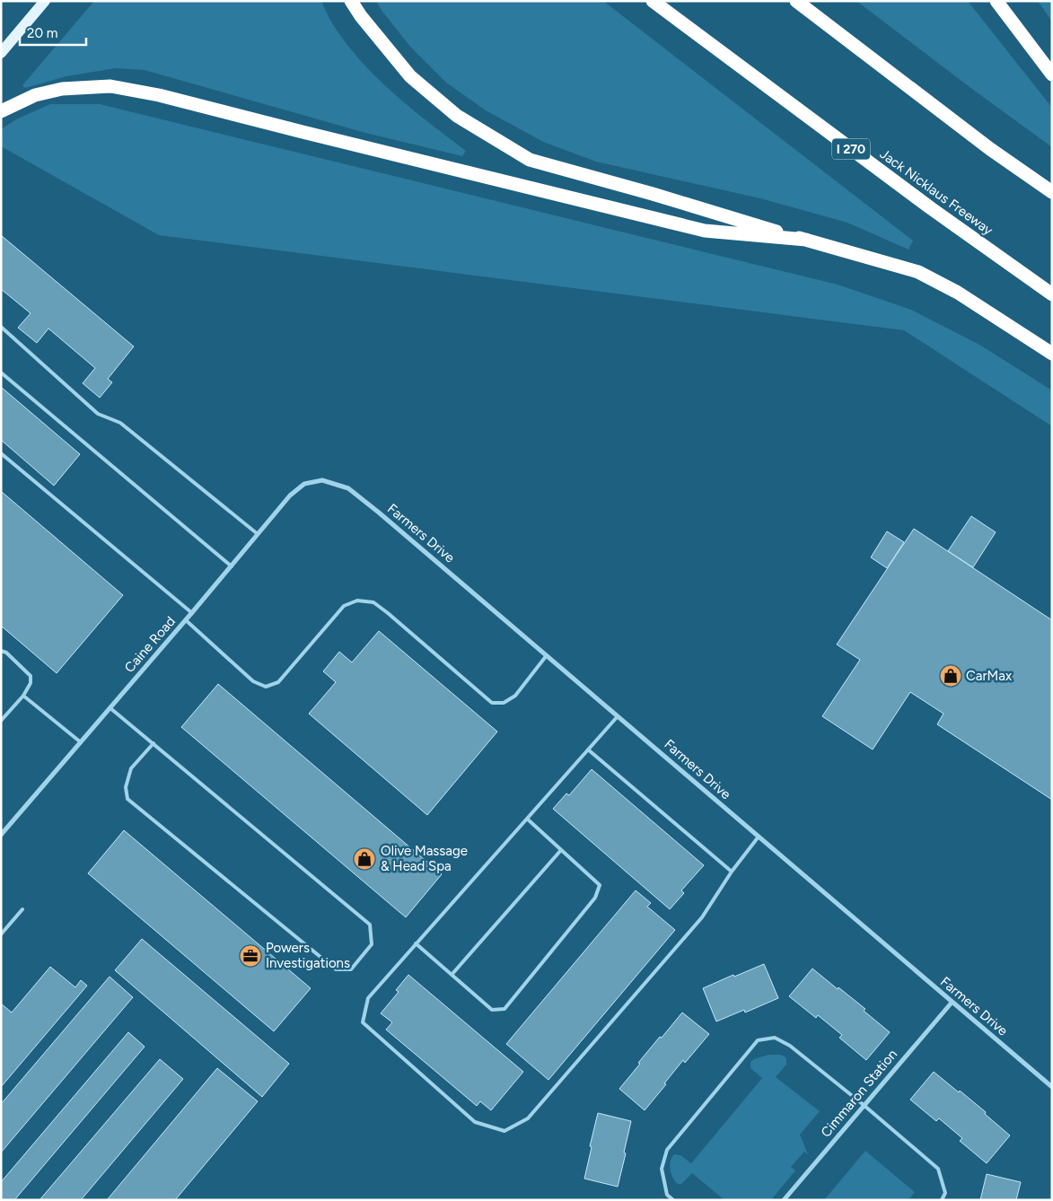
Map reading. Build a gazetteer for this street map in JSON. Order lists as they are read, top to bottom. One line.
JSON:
{"streets":{"highway":["I 270","Jack Nicklaus Freeway"],"street":["Farmers Drive","Caine Road","Cimmaron Station"]},"crossings":[["Farmers Drive","Caine Road"],["Farmers Drive","Cimmaron Station"]],"places":{"shop":["CarMax","Olive Massage & Head Spa"],"office":["Powers Investigations"]},"scale_bar":"20 m"}
